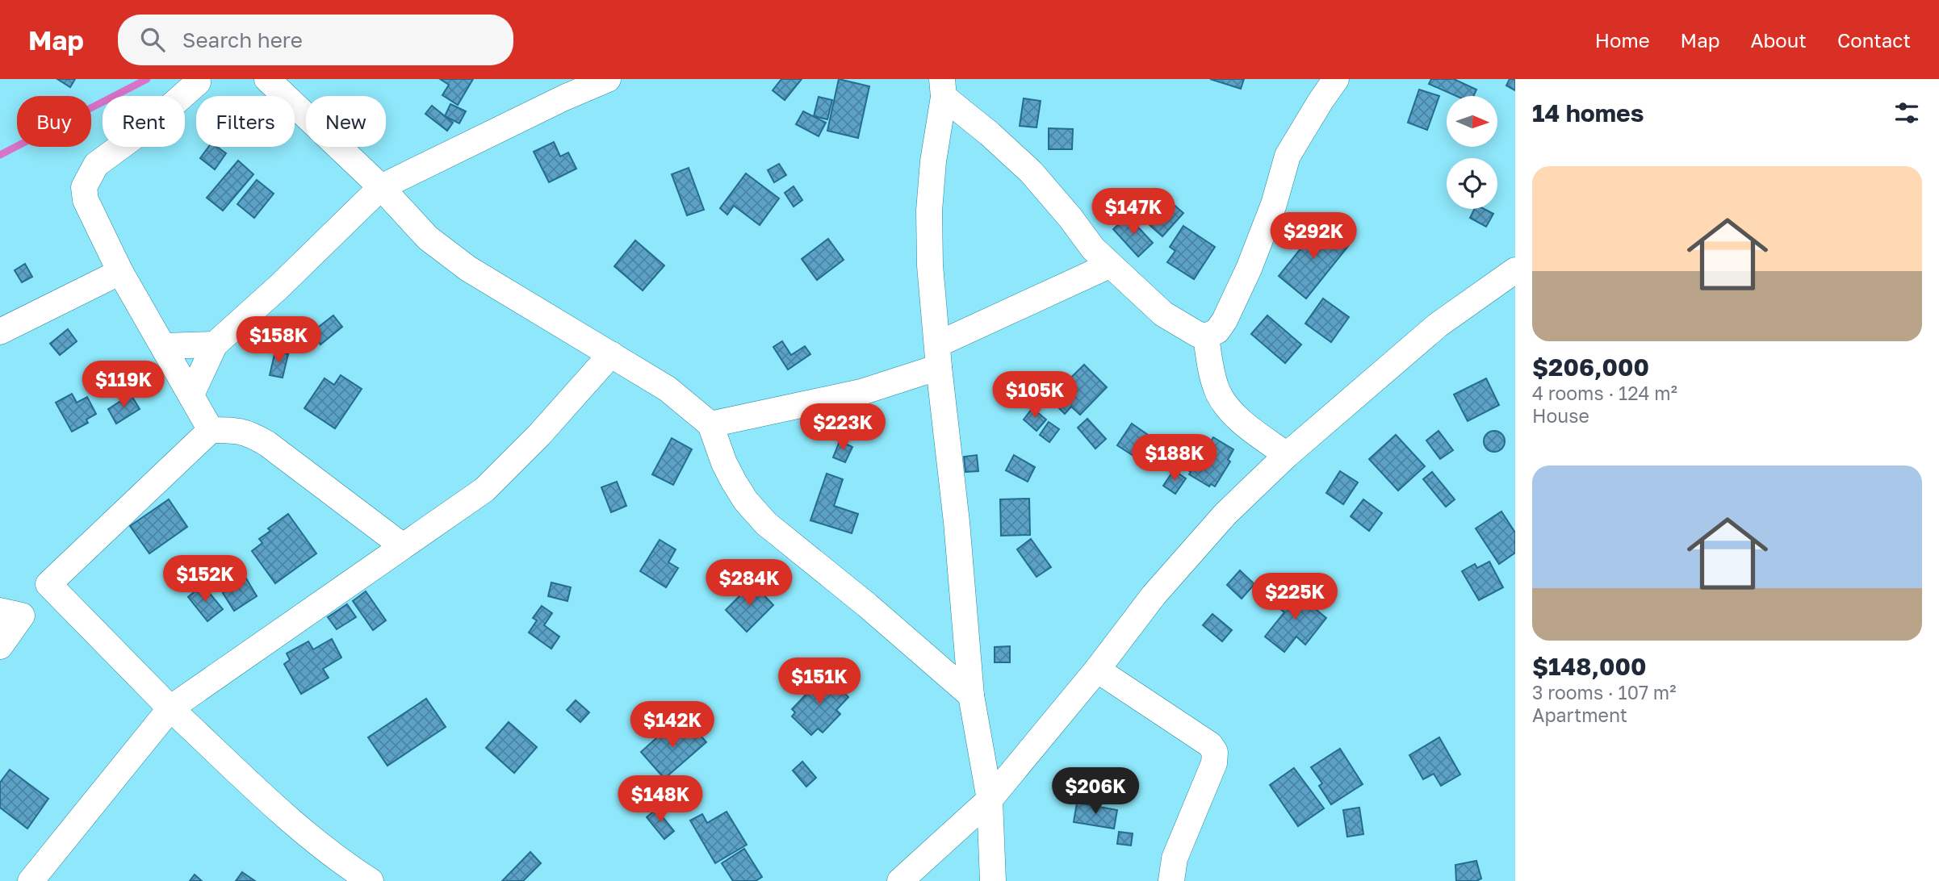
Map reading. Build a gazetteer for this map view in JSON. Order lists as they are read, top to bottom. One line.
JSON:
{"north":"right","page":{"header":"Map","search":"Search here","nav":["Home","Map","About","Contact"],"heading":"14 homes","chip":["Buy","Rent","Filters","New"],"list":[{"name":"$206,000","note":"4 rooms · 124 m² · House"},{"name":"$148,000","note":"3 rooms · 107 m² · Apartment"}],"price":["$147K","$292K","$158K","$119K","$105K","$223K","$188K","$152K","$284K","$225K","$151K","$142K","$206K","$148K"]}}
